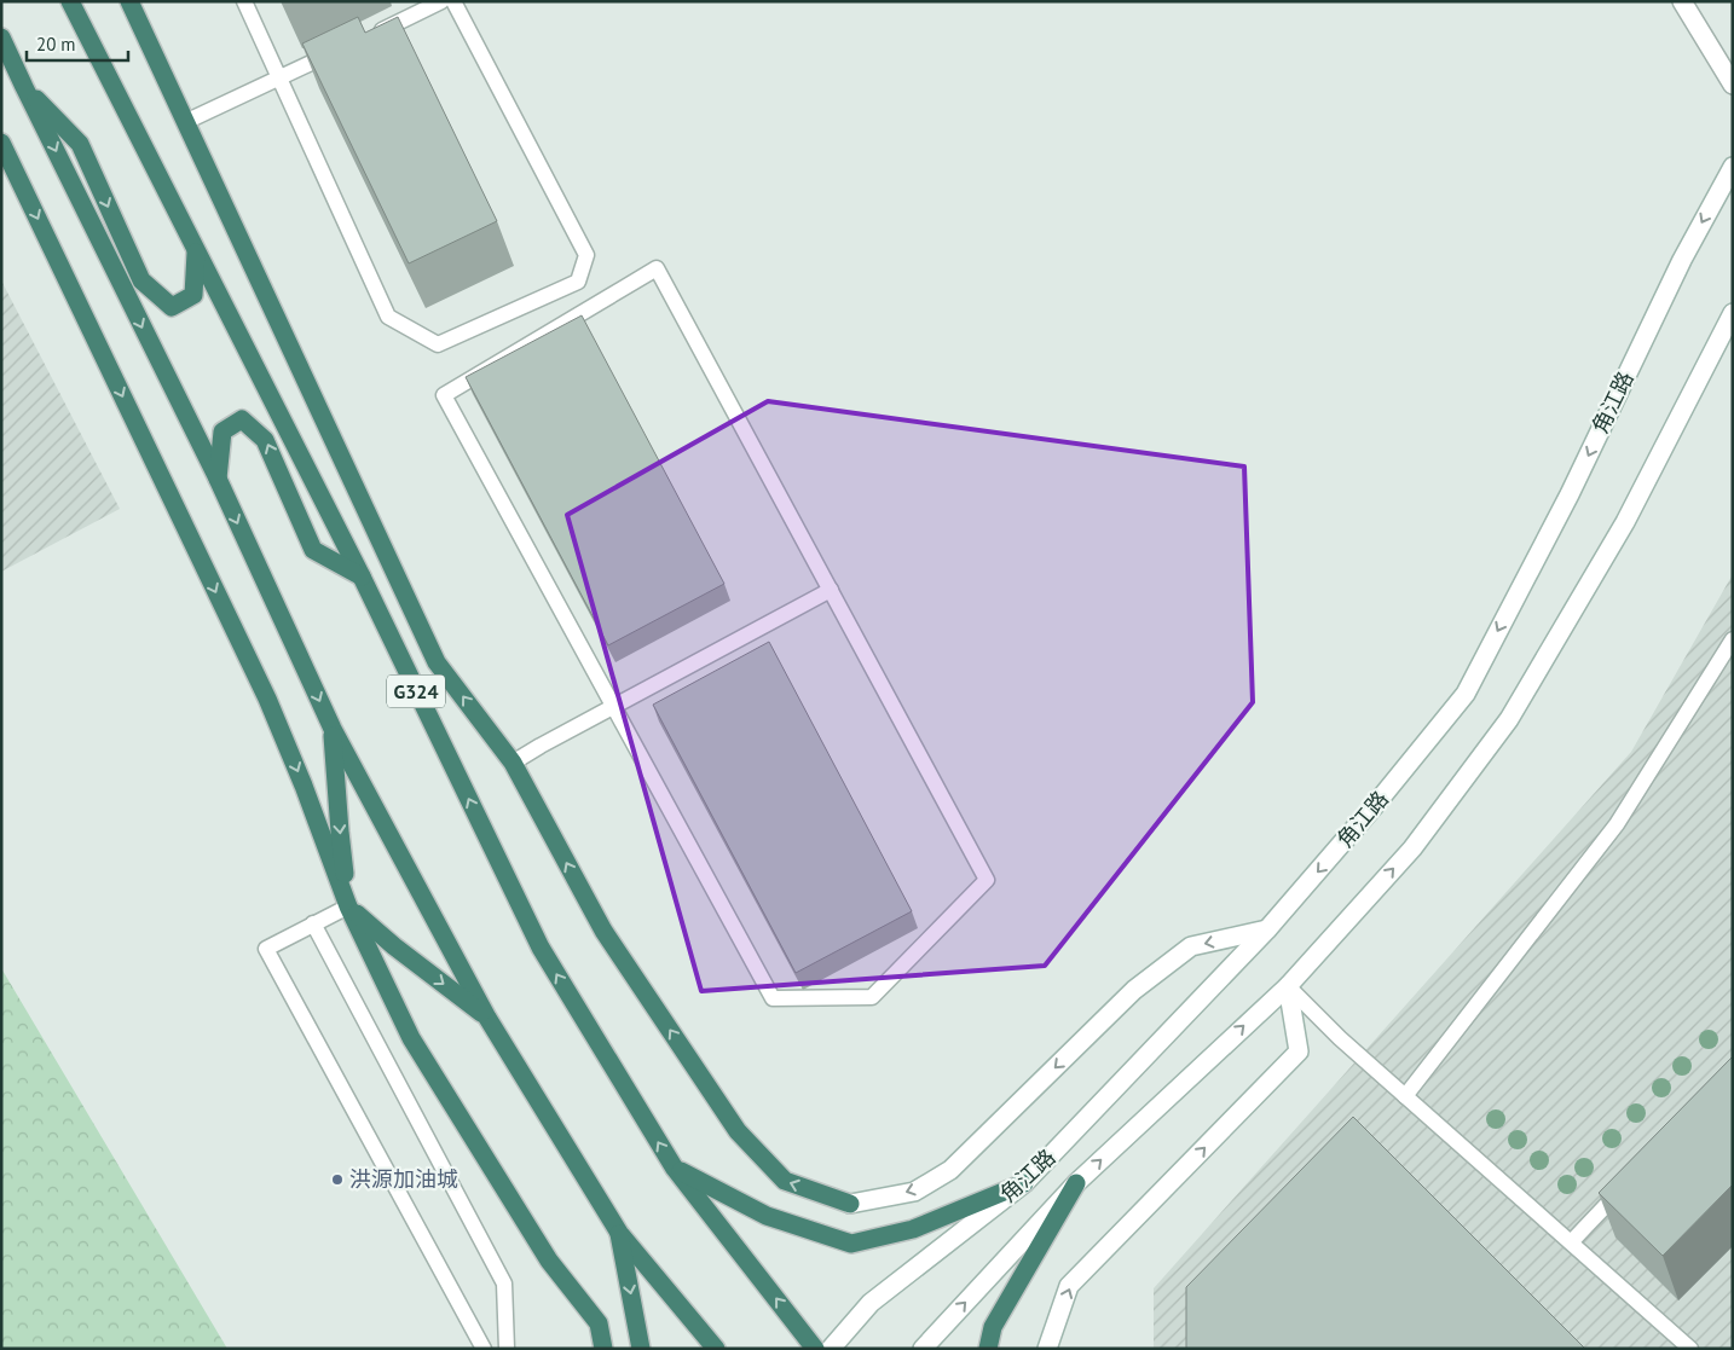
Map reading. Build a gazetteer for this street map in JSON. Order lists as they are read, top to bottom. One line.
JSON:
{"streets":{"highway":["G324"],"main road":["角江路"]},"places":["洪源加油城"],"scale_bar":"20 m"}
